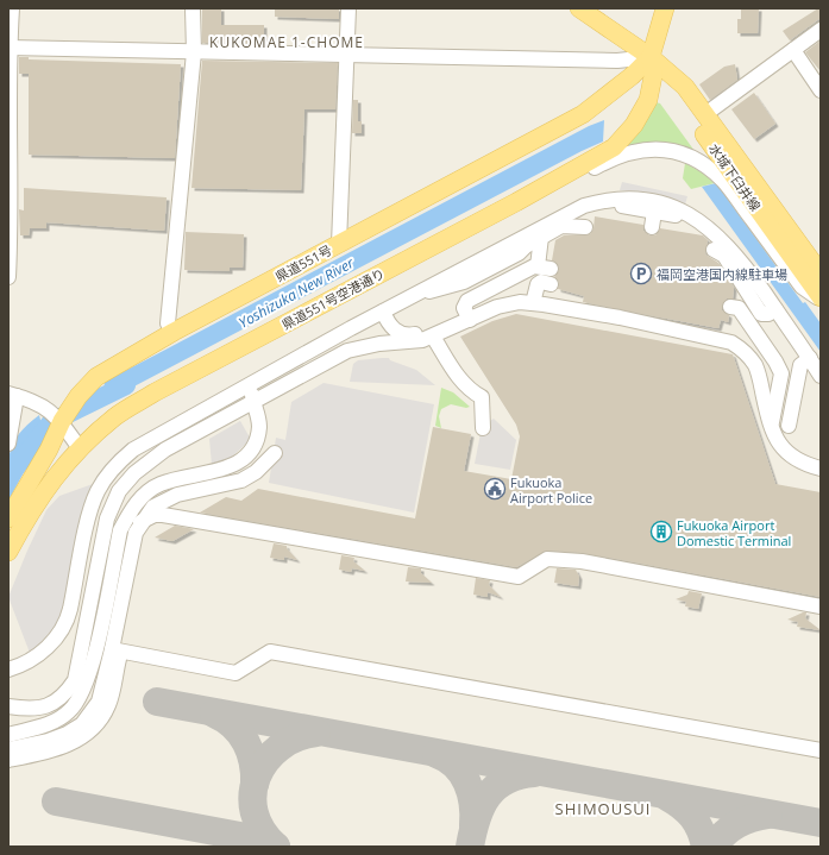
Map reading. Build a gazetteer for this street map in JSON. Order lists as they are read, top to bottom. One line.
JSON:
{"streets":{"main road":["水城下臼井線","県道551号","県道551号空港通り"]},"crossings":[["水城下臼井線","県道551号"],["水城下臼井線","県道551号空港通り"],["県道551号","県道551号空港通り"]],"districts":["KUKOMAE 1-CHOME","SHIMOUSUI"],"water":["Yoshizuka New River"],"places":{"parking":["福岡空港国内線駐車場"],"public building":["Fukuoka Airport Police"],"building":["Fukuoka Airport Domestic Terminal"]}}
